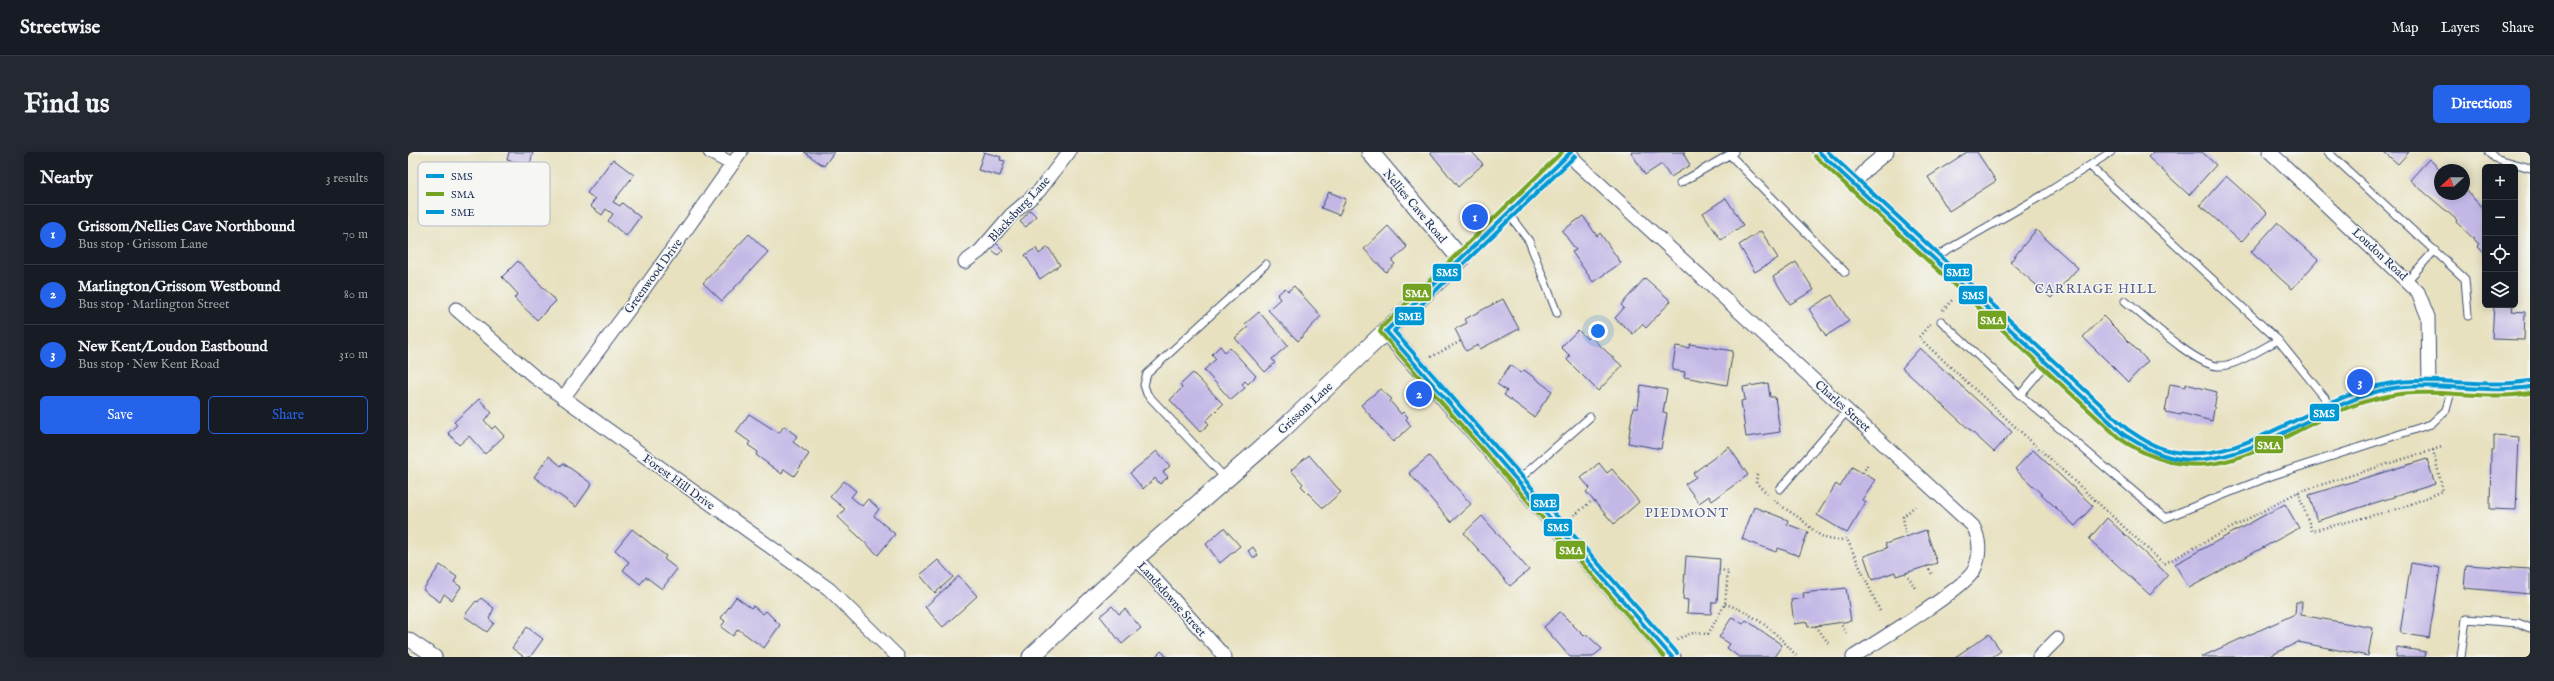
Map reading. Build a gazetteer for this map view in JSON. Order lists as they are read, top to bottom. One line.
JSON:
{"streets":{"street":["Nellies Cave Road","Blacksburg Lane","Loudon Road","Greenwood Drive","Charles Street","Grissom Lane","Forest Hill Drive","Landsdowne Street"]},"crossings":[["Nellies Cave Road","Grissom Lane"],["Greenwood Drive","Forest Hill Drive"],["Charles Street","Grissom Lane"],["Grissom Lane","Landsdowne Street"]],"districts":["CARRIAGE HILL","PIEDMONT"],"lines":["transit line SMS","transit line SMA","transit line SME"],"legend":["SMS","SMA","SME"],"north":"left","page":{"header":"Streetwise","nav":["Map","Layers","Share"],"buttons":["Directions",["Save","Share"]],"title":"Find us","heading":["Nearby","3 results"],"map_buttons":["+","−"],"pins":["1","3","2"],"list":[{"mark":"1","name":"Grissom/Nellies Cave Northbound","note":"Bus stop · Grissom Lane","value":"70 m"},{"mark":"2","name":"Marlington/Grissom Westbound","note":"Bus stop · Marlington Street","value":"80 m"},{"mark":"3","name":"New Kent/Loudon Eastbound","note":"Bus stop · New Kent Road","value":"310 m"}]}}
